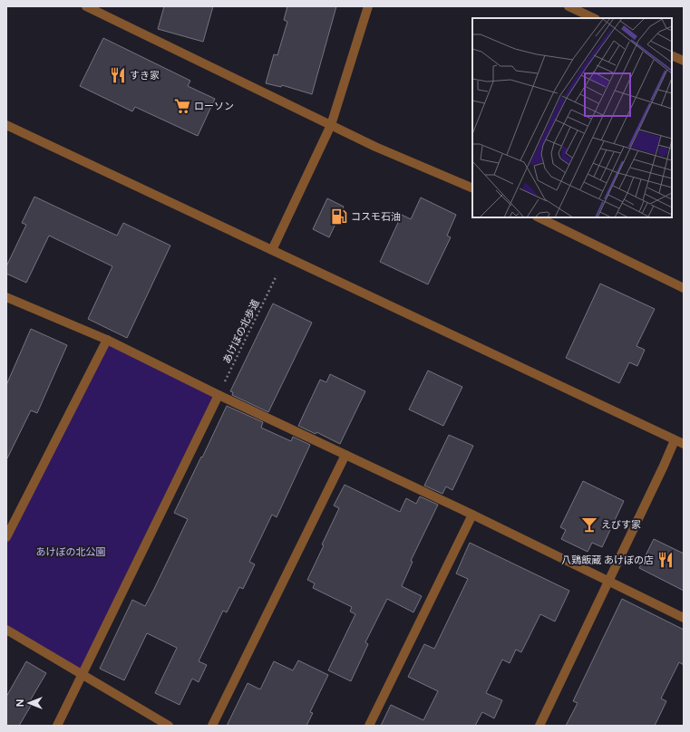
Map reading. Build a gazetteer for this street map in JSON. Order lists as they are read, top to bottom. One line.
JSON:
{"streets":{"path":["あけぼの北歩道"]},"parks":["あけぼの北公園"],"places":{"restaurant":["すき家","八鶏飯蔵 あけぼの店"],"supermarket":["ローソン"],"fuel station":["コスモ石油"],"bar":["えびす家"]},"north":"left"}
